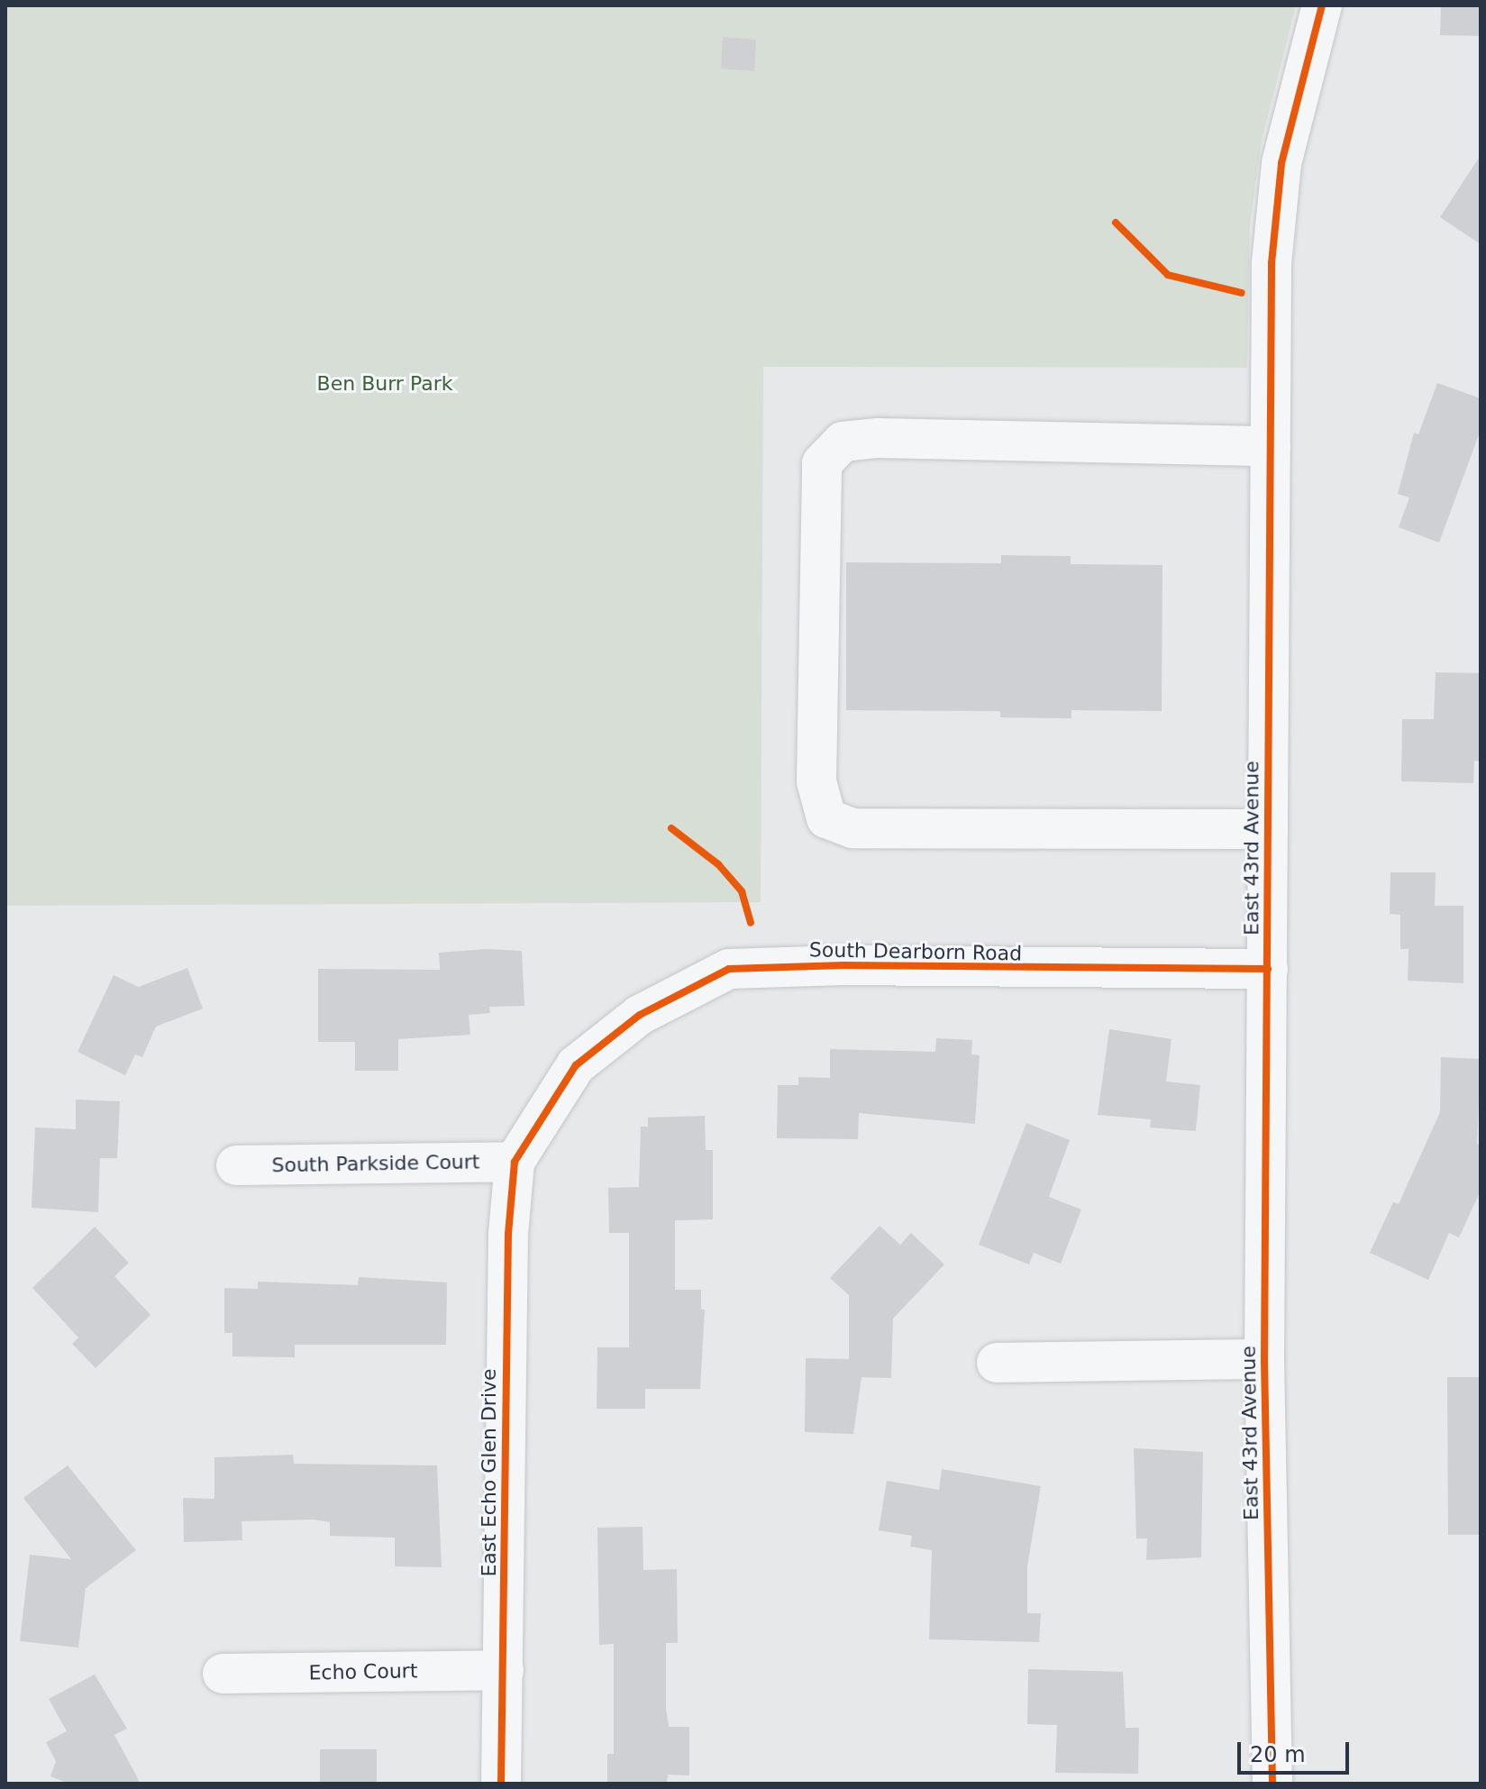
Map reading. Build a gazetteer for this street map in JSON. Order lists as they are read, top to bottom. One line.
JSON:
{"streets":{"street":["East 43rd Avenue","South Dearborn Road","South Parkside Court","East Echo Glen Drive","Echo Court"]},"crossings":[["East 43rd Avenue","South Dearborn Road"],["South Dearborn Road","South Parkside Court"],["South Dearborn Road","East Echo Glen Drive"],["South Parkside Court","East Echo Glen Drive"],["East Echo Glen Drive","Echo Court"]],"parks":["Ben Burr Park"],"scale_bar":"20 m"}
